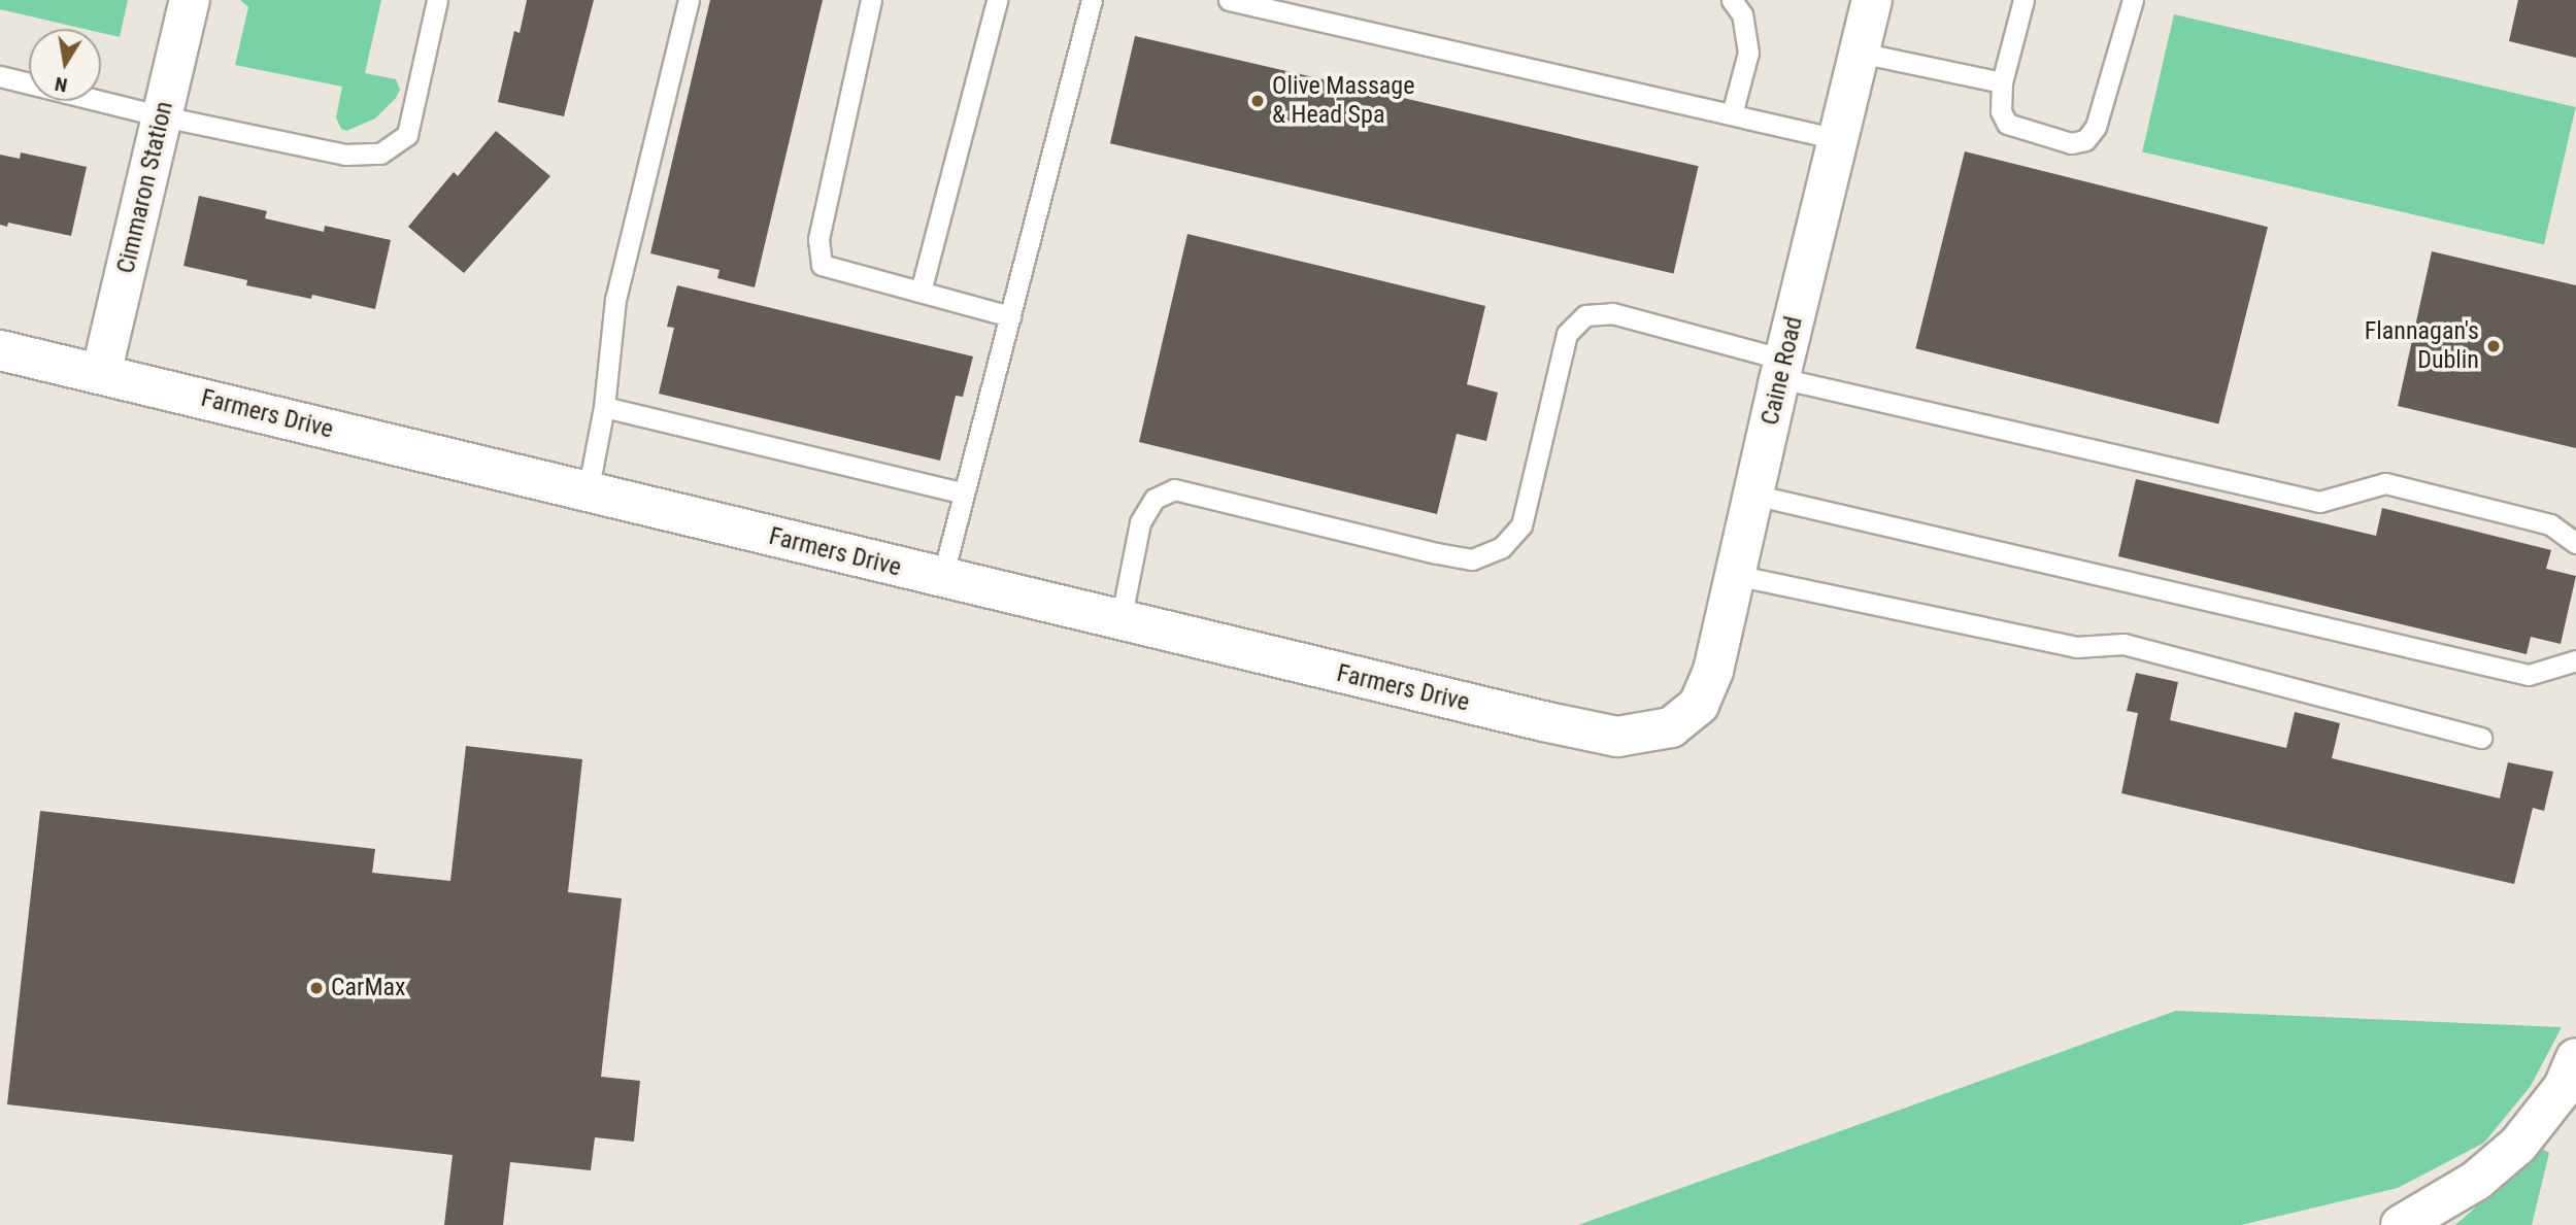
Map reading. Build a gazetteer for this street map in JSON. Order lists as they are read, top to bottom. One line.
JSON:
{"streets":{"main road":["Cimmaron Station","Caine Road","Farmers Drive"]},"crossings":[["Cimmaron Station","Farmers Drive"],["Caine Road","Farmers Drive"]],"places":["Olive Massage & Head Spa","Flannagan's Dublin","CarMax"],"north":"bottom"}
